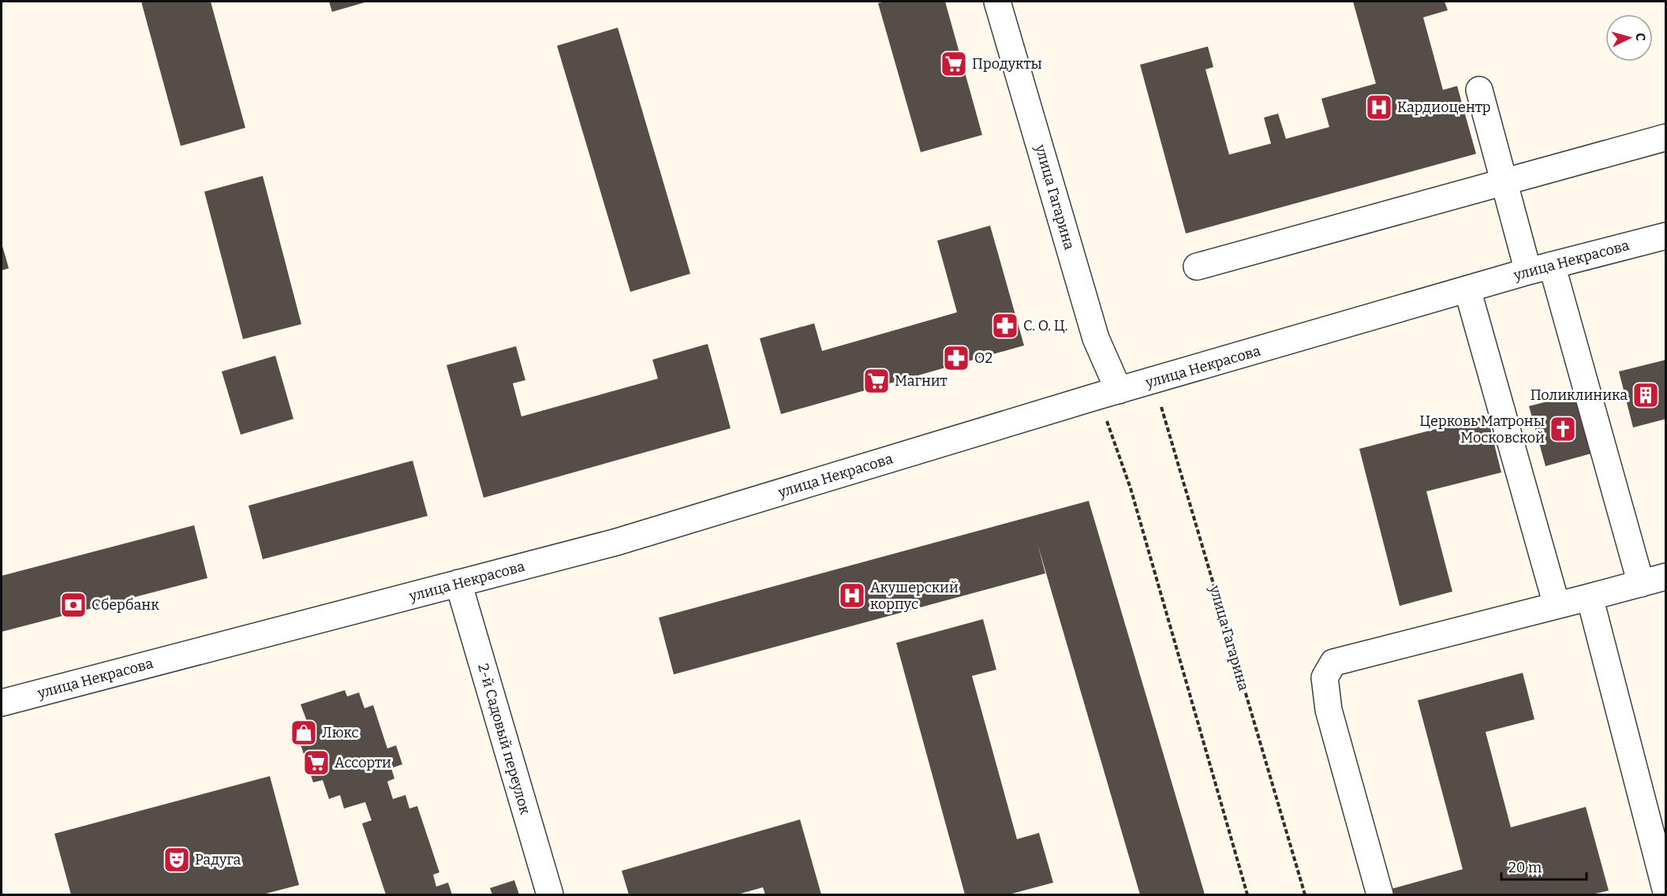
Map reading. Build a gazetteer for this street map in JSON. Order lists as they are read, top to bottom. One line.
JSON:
{"streets":{"street":["улица Гагарина","улица Некрасова","2-й Садовый переулок"]},"crossings":[["улица Гагарина","улица Некрасова"],["улица Некрасова","2-й Садовый переулок"]],"places":{"supermarket":["Продукты","Магнит","Ассорти"],"hospital":["Кардиоцентр","Акушерский корпус"],"pharmacy":["С. О. Ц.","O2"],"building":["Поликлиника"],"church":["Церковь Матроны Московской"],"bank":["Сбербанк"],"shop":["Люкс"],"theatre":["Радуга"]},"scale_bar":"20 m","north":"right"}
